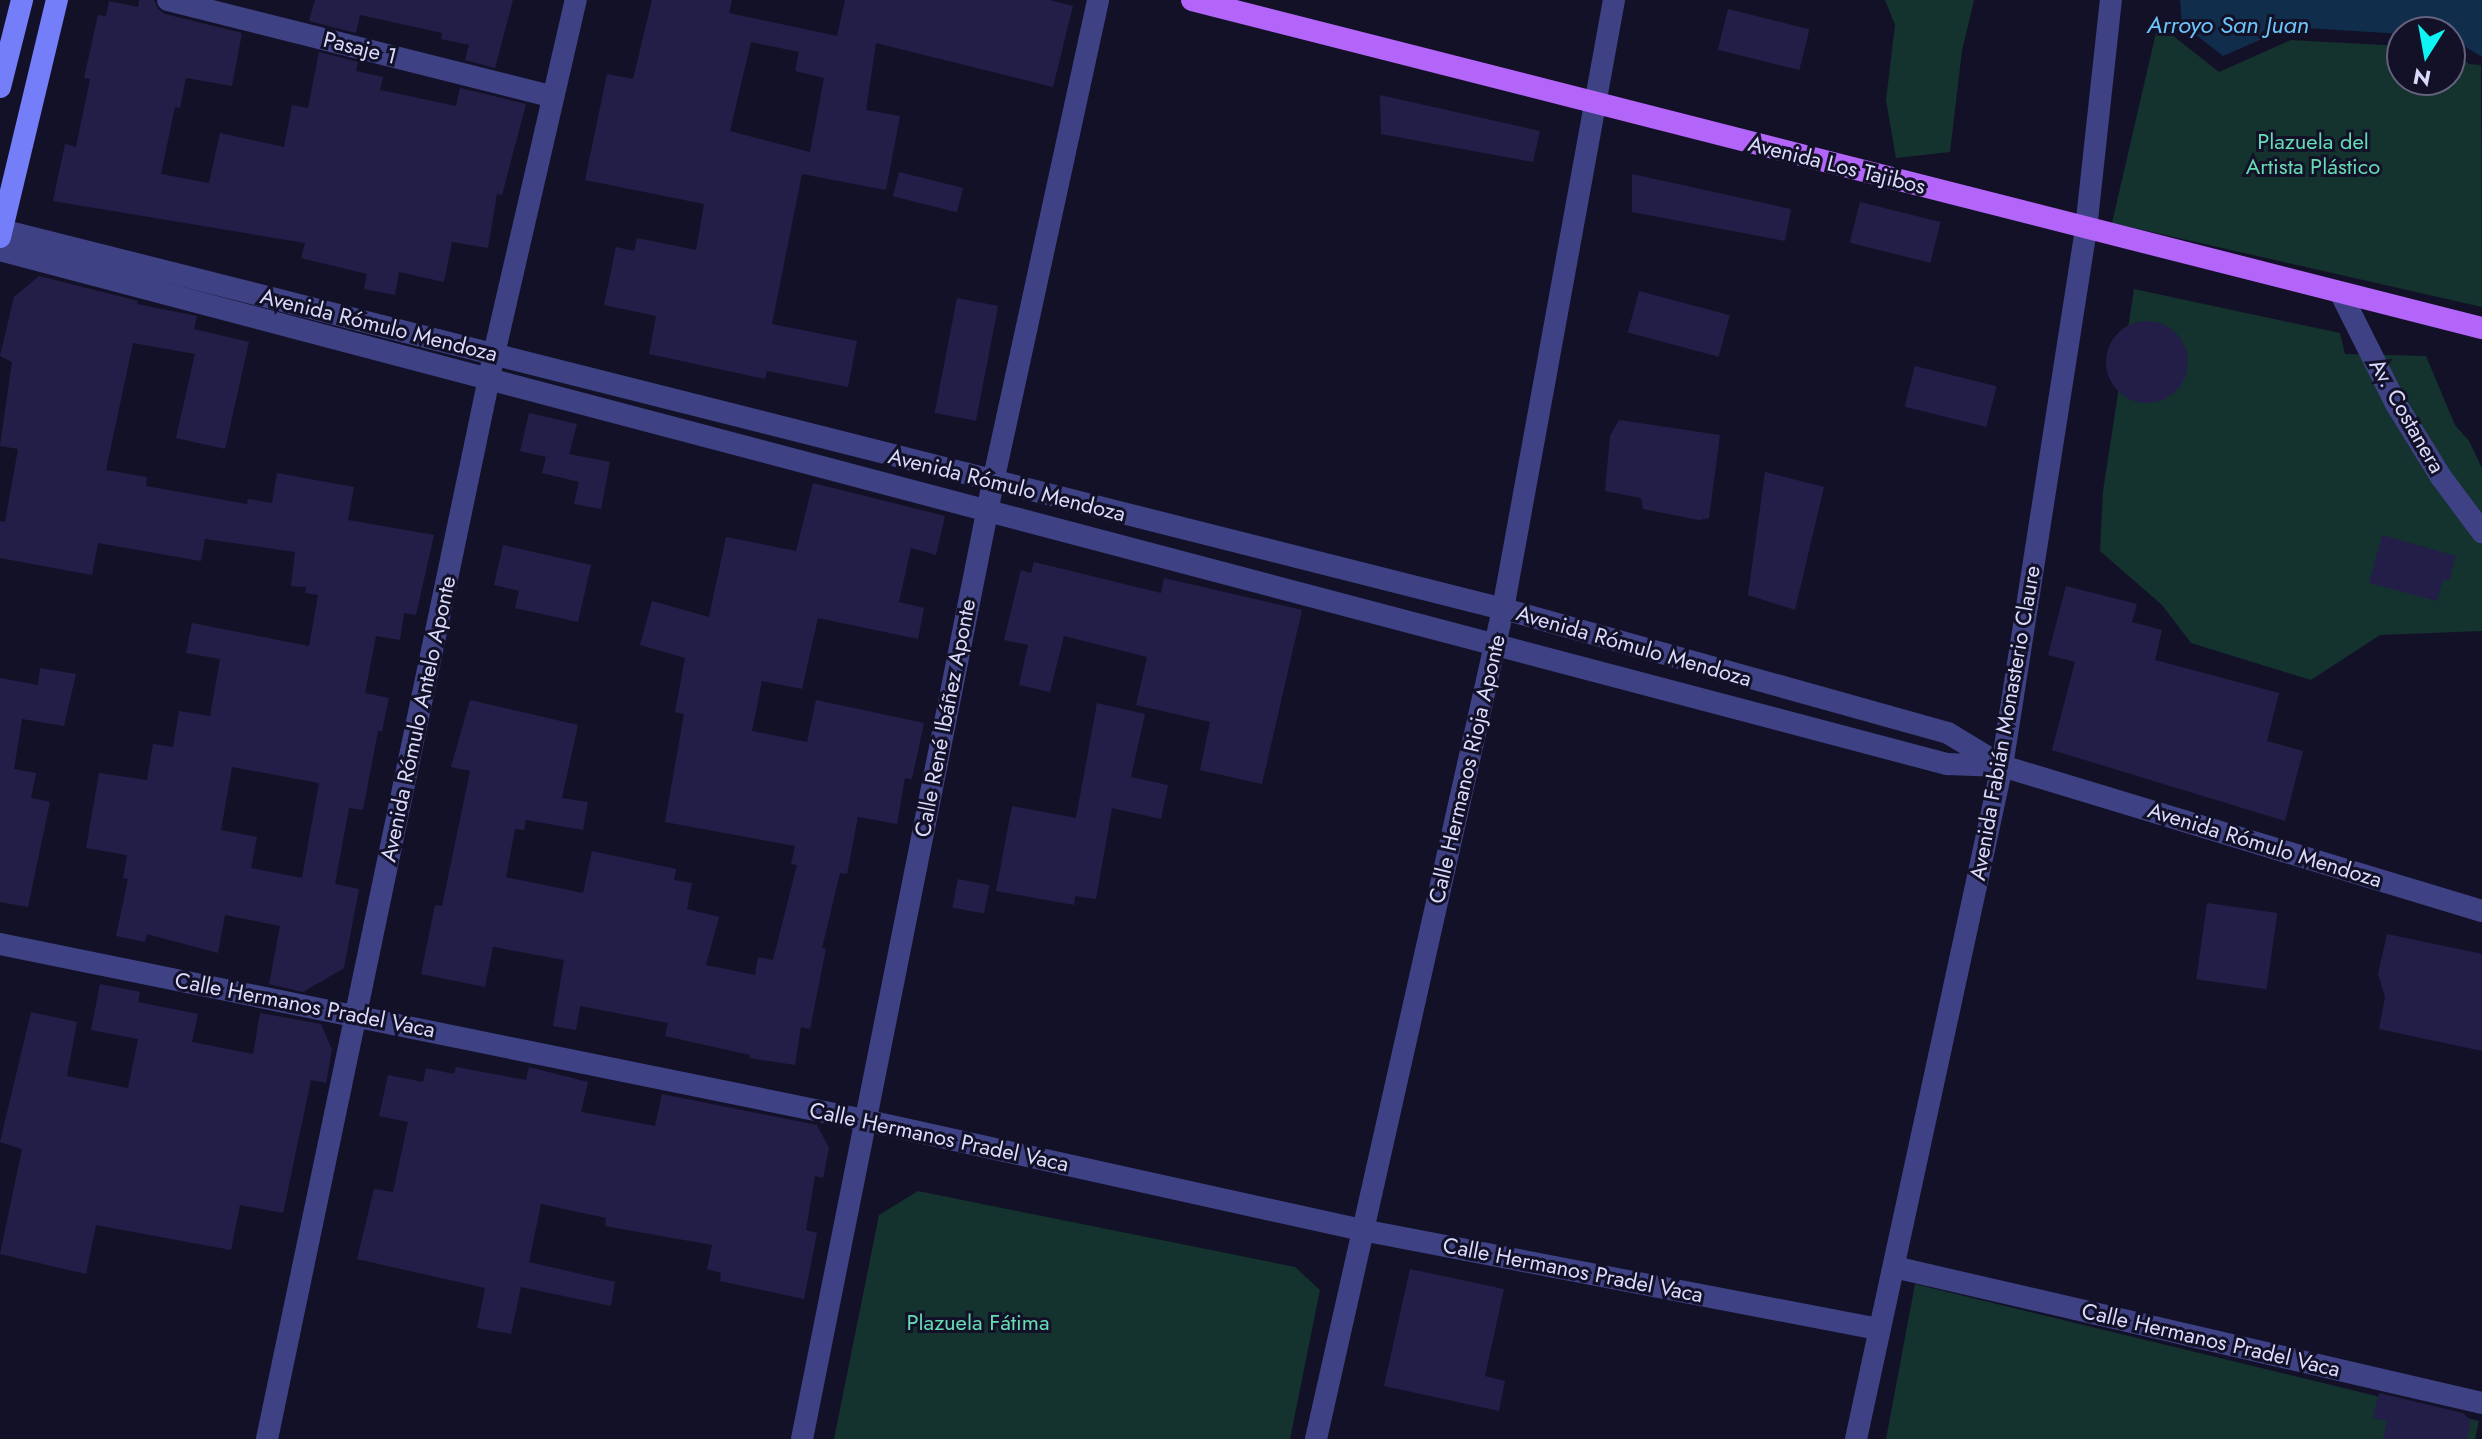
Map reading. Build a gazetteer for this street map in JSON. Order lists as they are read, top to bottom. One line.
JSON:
{"streets":{"main road":["Avenida Los Tajibos"],"street":["Pasaje 1","Avenida Rómulo Mendoza","Av. Costanera","Calle René Ibáñez Aponte","Avenida Rómulo Antelo Aponte","Avenida Fabián Monasterio Claure","Calle Hermanos Rioja Aponte","Calle Hermanos Pradel Vaca"]},"crossings":[["Pasaje 1","Avenida Rómulo Antelo Aponte"],["Avenida Los Tajibos","Av. Costanera"],["Avenida Los Tajibos","Avenida Fabián Monasterio Claure"],["Avenida Los Tajibos","Calle Hermanos Rioja Aponte"],["Avenida Rómulo Mendoza","Calle René Ibáñez Aponte"],["Avenida Rómulo Mendoza","Avenida Rómulo Antelo Aponte"],["Avenida Rómulo Mendoza","Avenida Fabián Monasterio Claure"],["Avenida Rómulo Mendoza","Calle Hermanos Rioja Aponte"],["Calle René Ibáñez Aponte","Calle Hermanos Pradel Vaca"],["Avenida Rómulo Antelo Aponte","Calle Hermanos Pradel Vaca"],["Avenida Fabián Monasterio Claure","Calle Hermanos Pradel Vaca"],["Calle Hermanos Rioja Aponte","Calle Hermanos Pradel Vaca"]],"water":["Arroyo San Juan"],"parks":["Plazuela del Artista Plástico","Plazuela Fátima"],"north":"bottom"}
